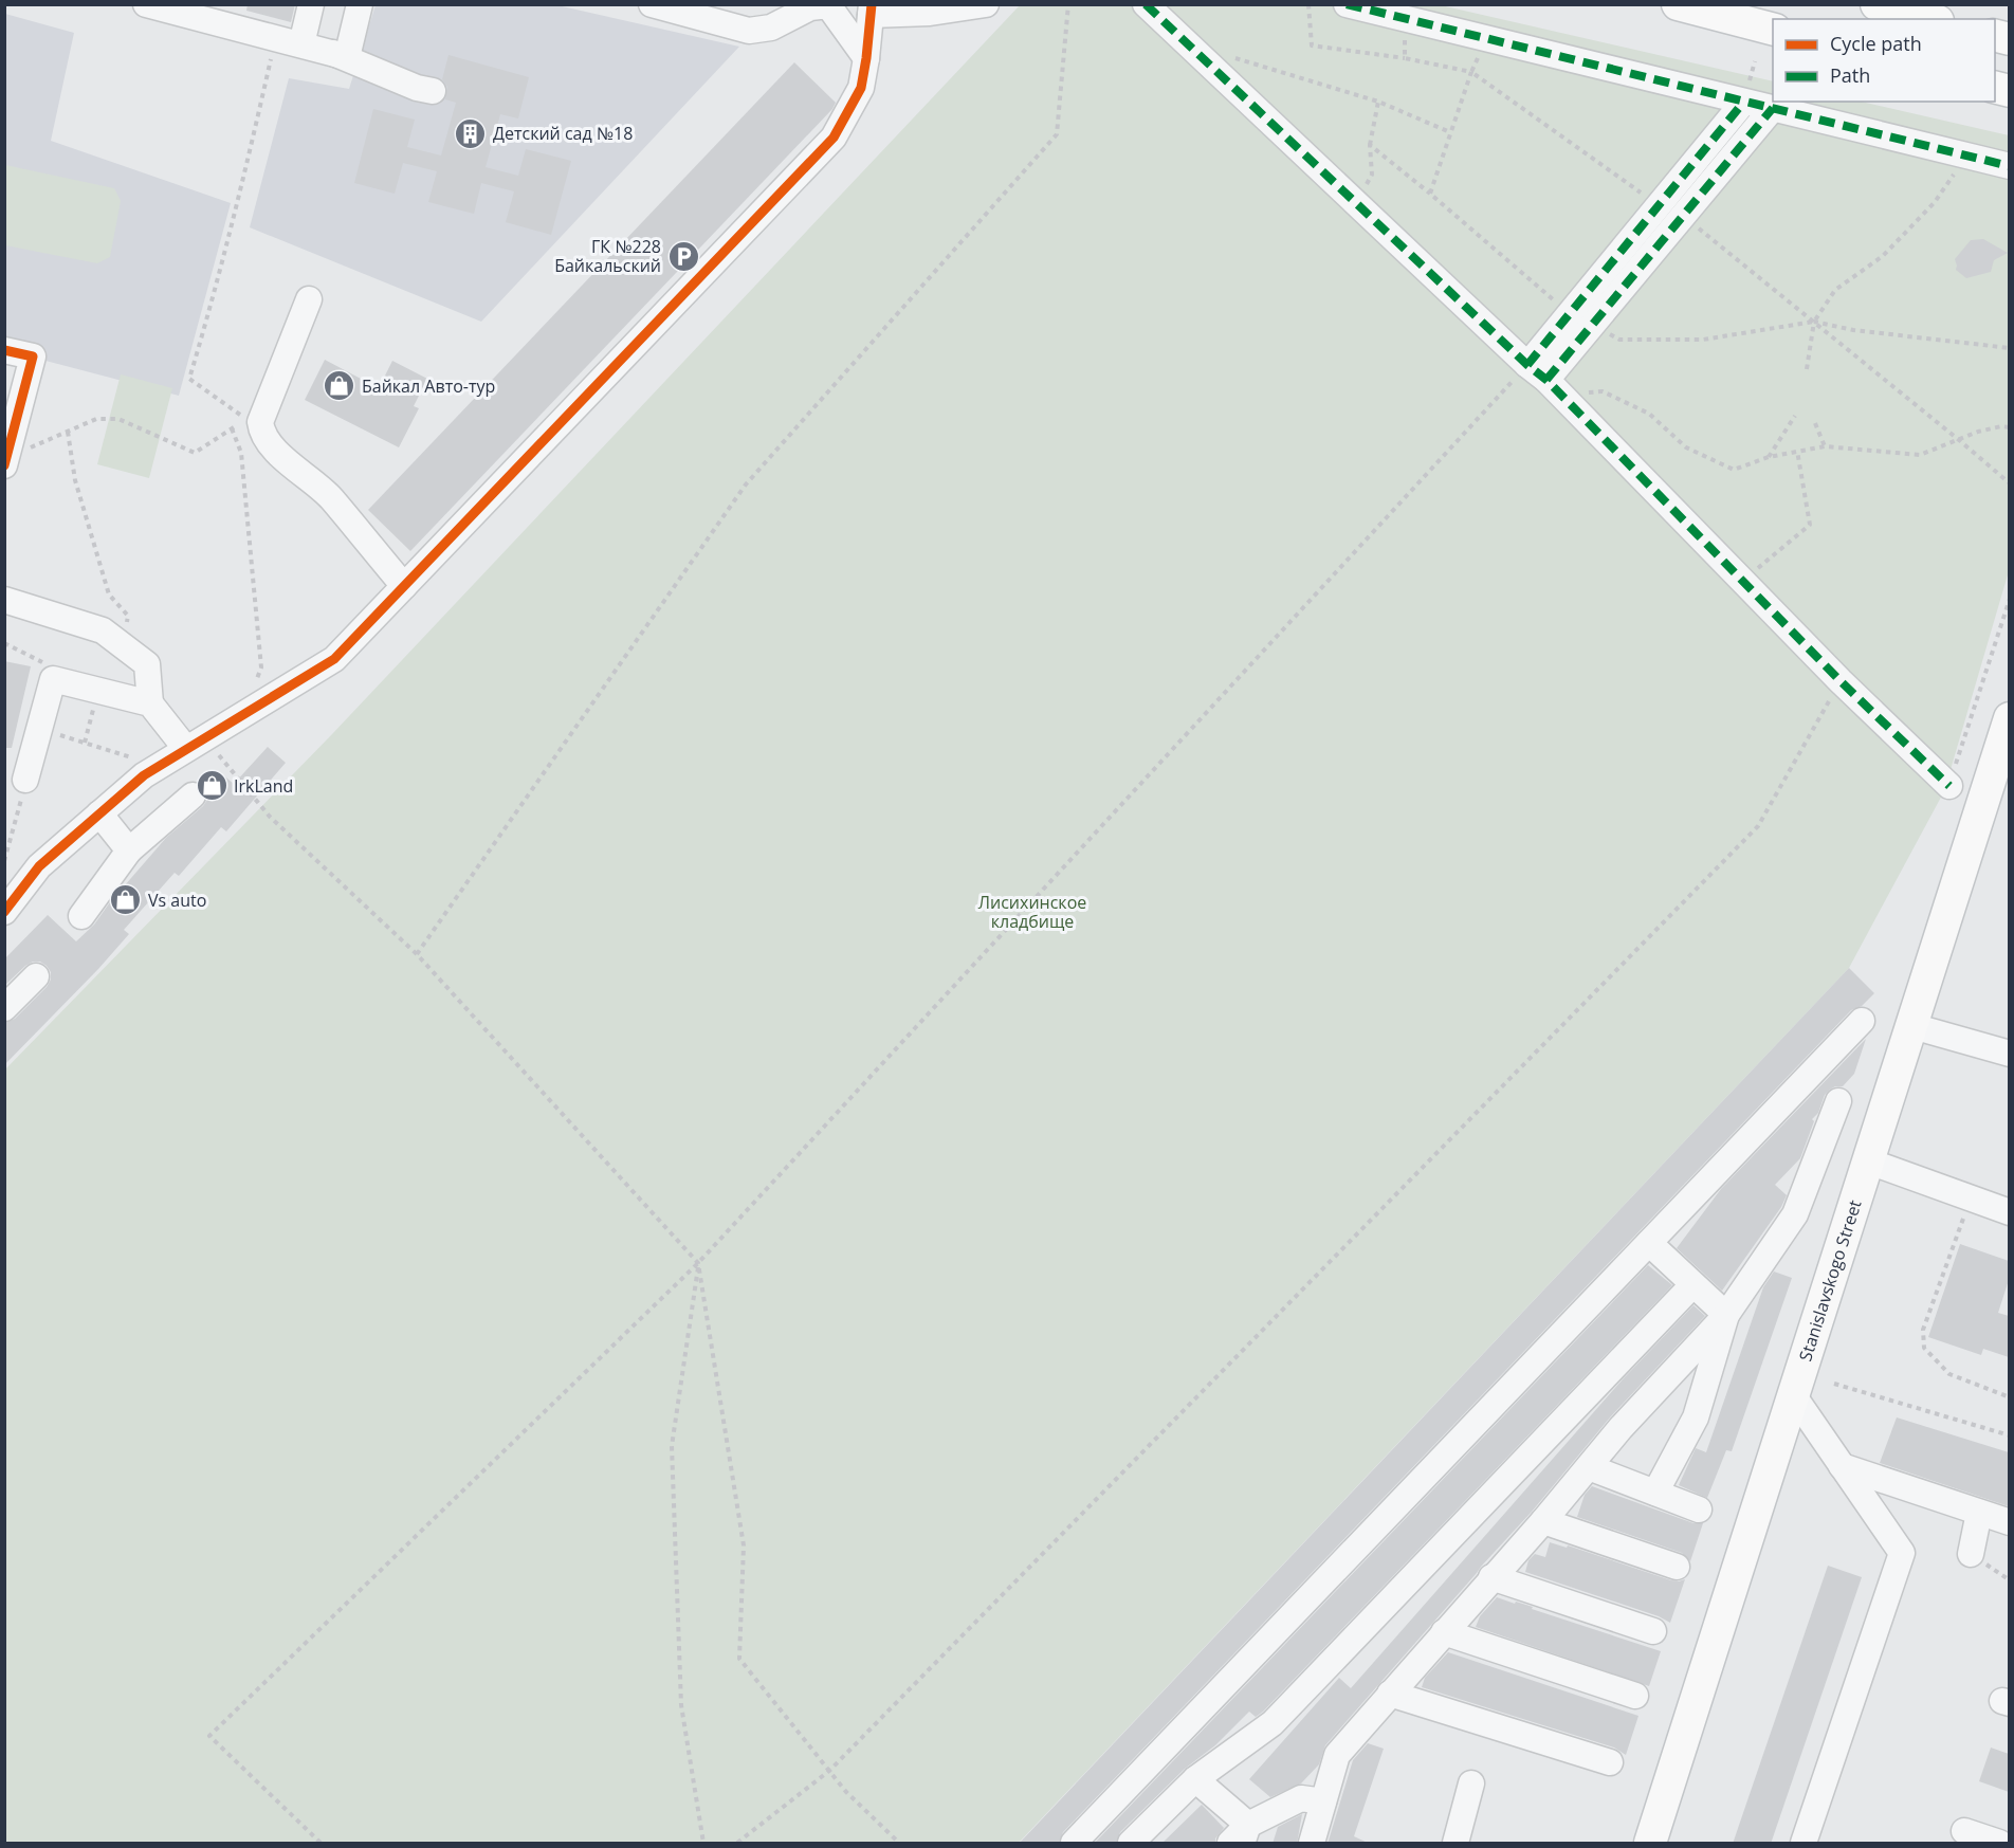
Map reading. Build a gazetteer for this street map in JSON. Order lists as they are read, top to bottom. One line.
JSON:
{"streets":{"main road":["Stanislavskogo Street"]},"parks":["Лисихинское кладбище"],"places":{"building":["Детский сад №18"],"parking":["ГК №228 Байкальский"],"shop":["Байкал Авто-тур","IrkLand","Vs auto"]},"legend":["Cycle path","Path"]}
